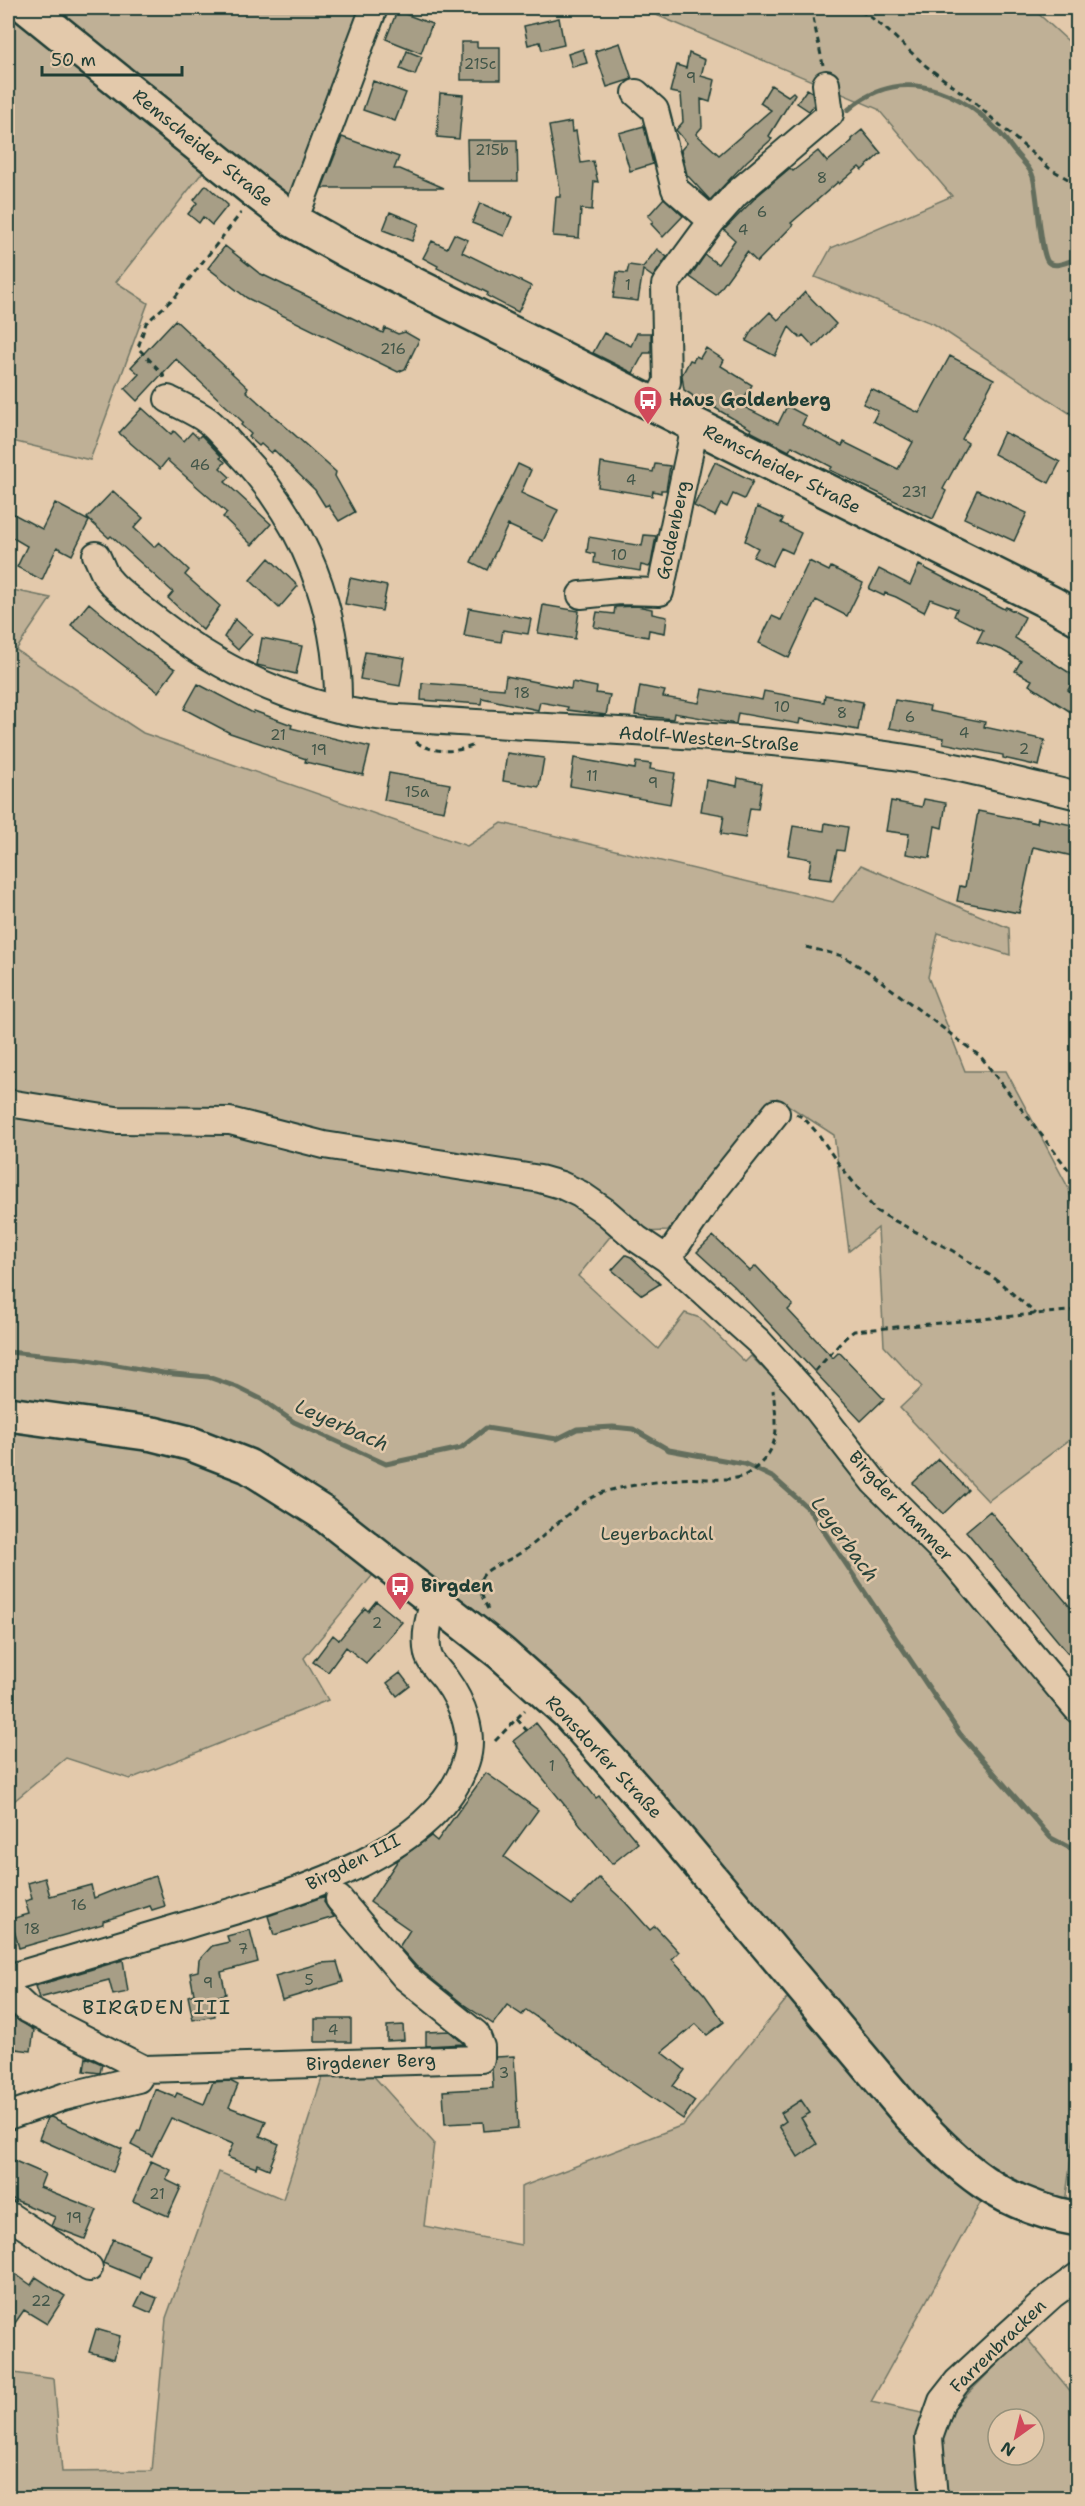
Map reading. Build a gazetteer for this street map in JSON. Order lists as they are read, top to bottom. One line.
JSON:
{"streets":{"main road":["Remscheider Straße","Ronsdorfer Straße"],"street":["Goldenberg","Adolf-Westen-Straße","Birgder Hammer","Birgden III","Birgdener Berg","Farrenbracken"]},"crossings":[["Remscheider Straße","Goldenberg"],["Ronsdorfer Straße","Birgden III"]],"districts":["BIRGDEN III"],"water":["Leyerbach"],"parks":["Leyerbachtal"],"places":{"bus stop":["Haus Goldenberg","Birgden"]},"house_numbers":["215c","9","215b","8","6","4","1","216","46","4","231","10","18","10","8","6","4","21","2","19","11","9","15a","2","1","16","18","7","5","9","4","3","21","19","22"],"scale_bar":"50 m","north":"bottom left"}
